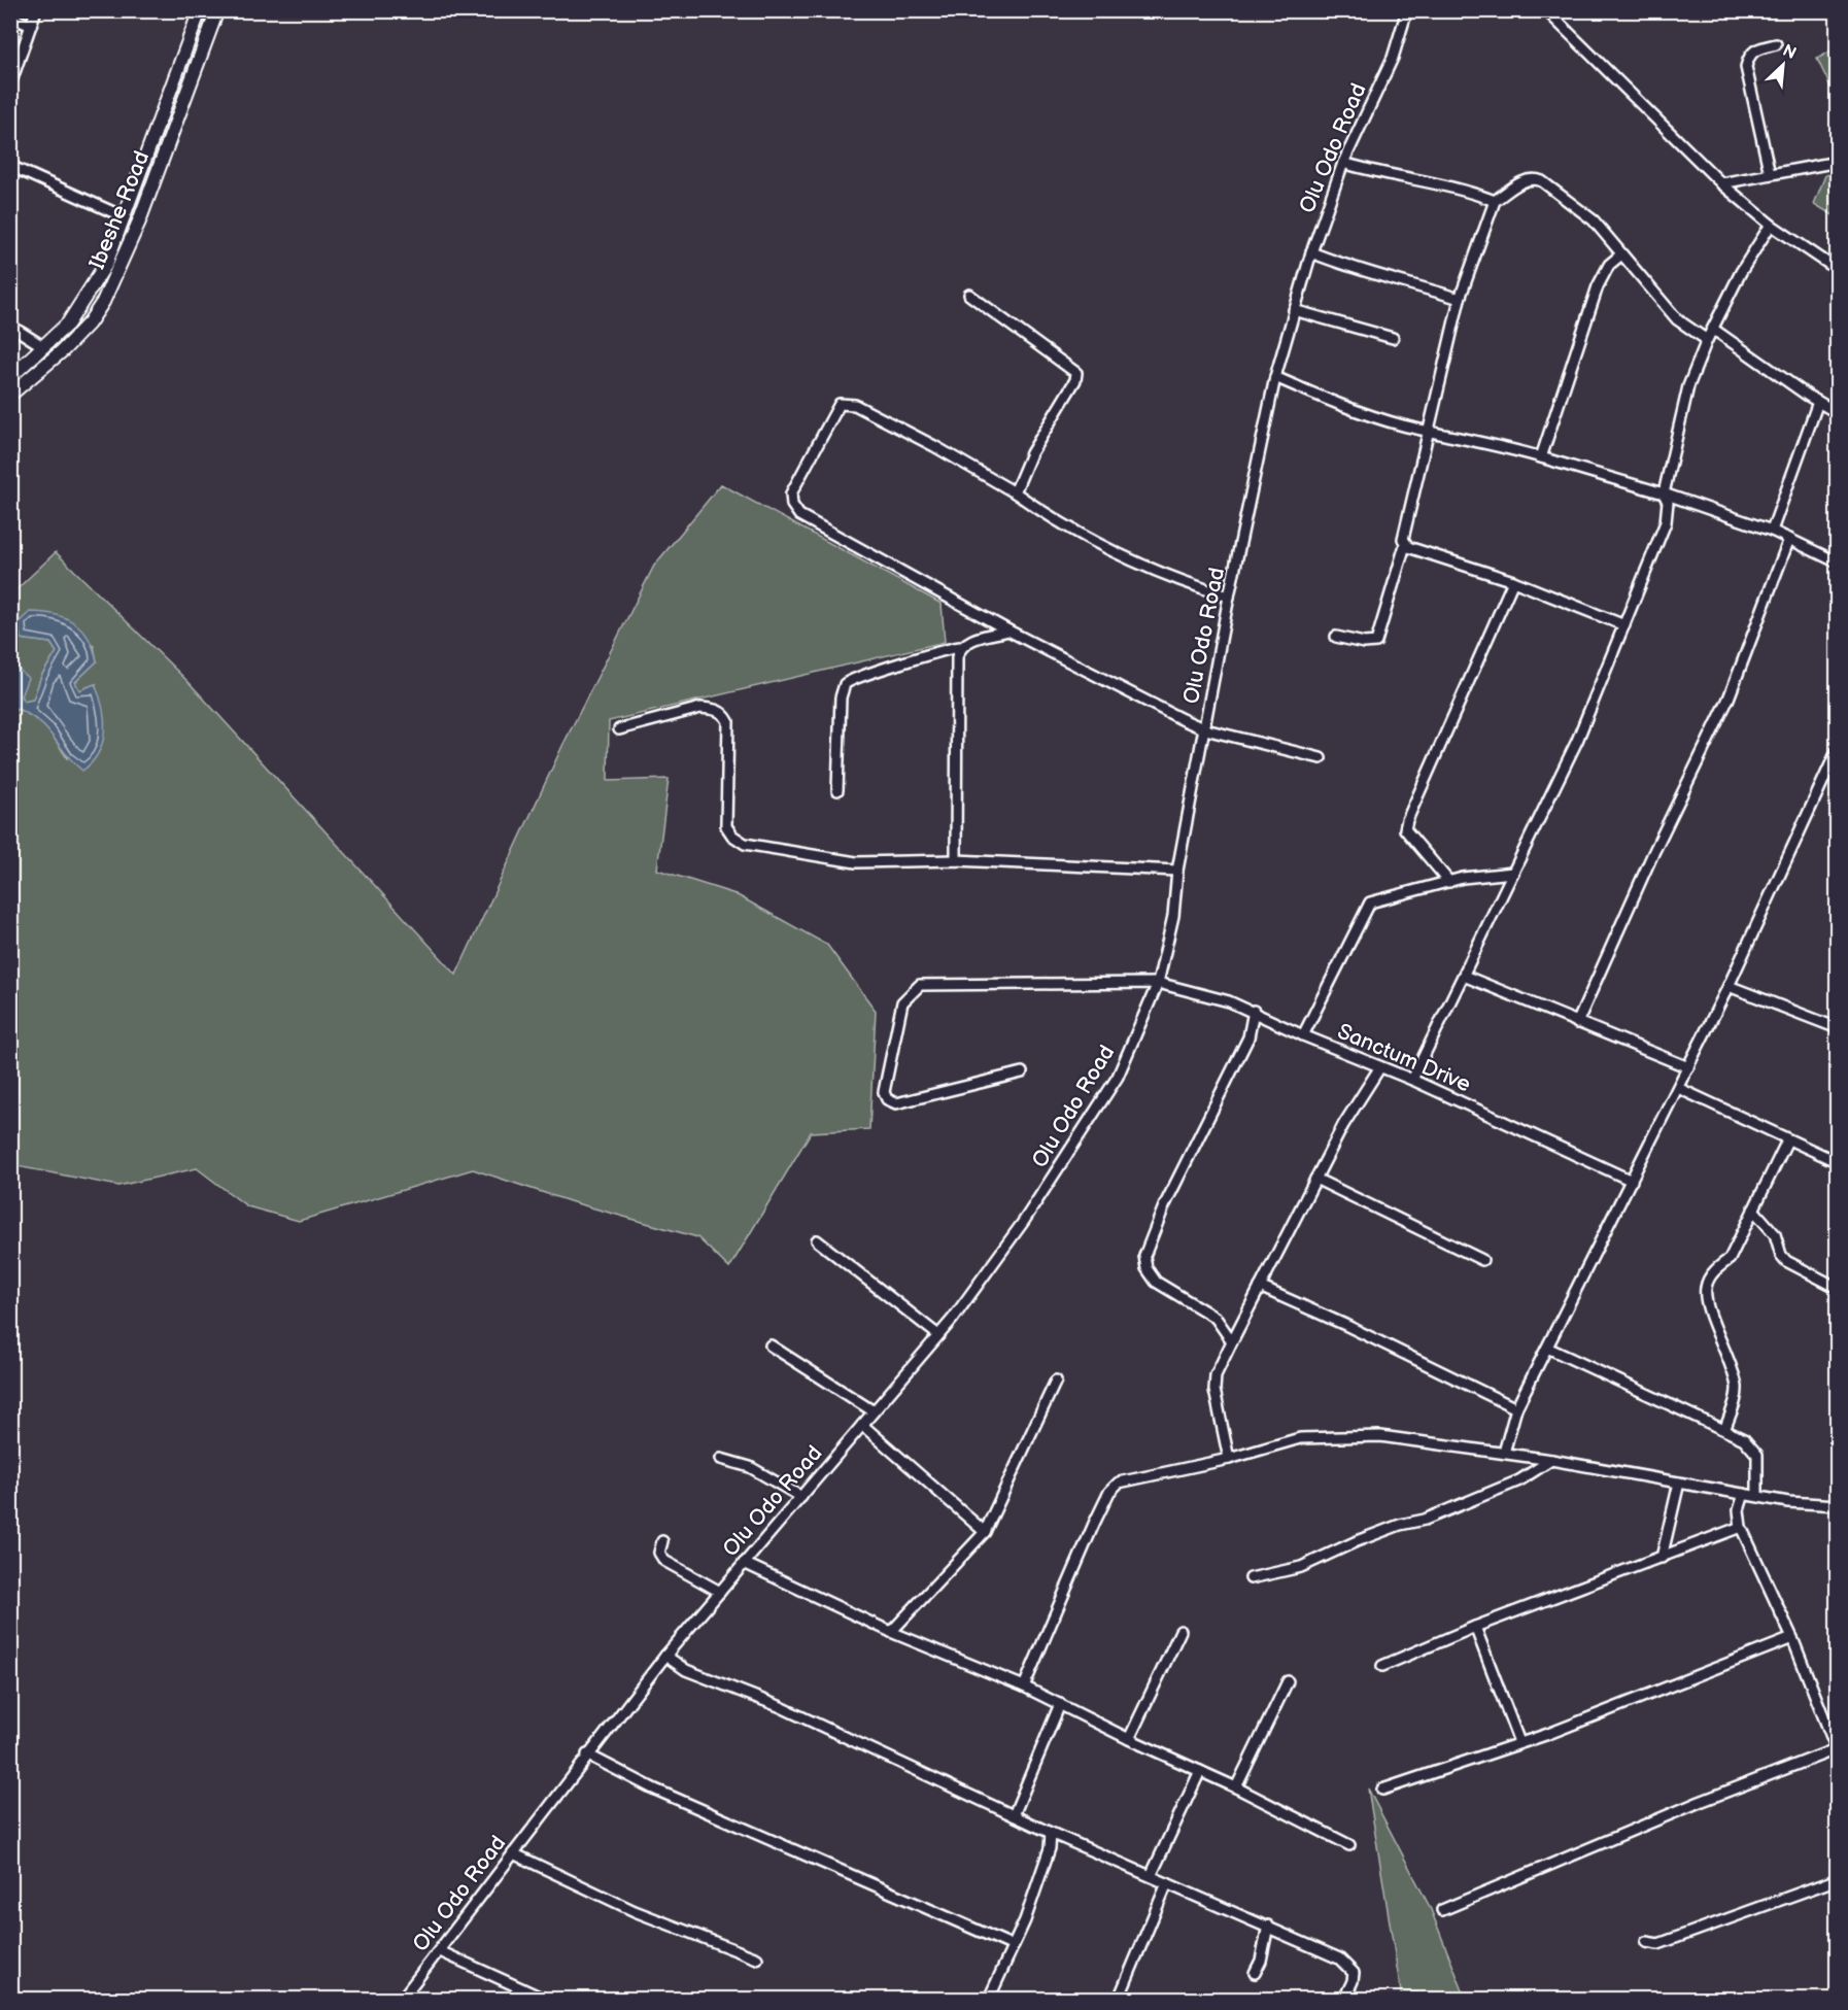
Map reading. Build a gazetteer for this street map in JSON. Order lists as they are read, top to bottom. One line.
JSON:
{"streets":{"main road":["Ibeshe Road"],"street":["Olu Odo Road","Sanctum Drive"]},"crossings":[["Olu Odo Road","Sanctum Drive"]],"north":"top right"}
